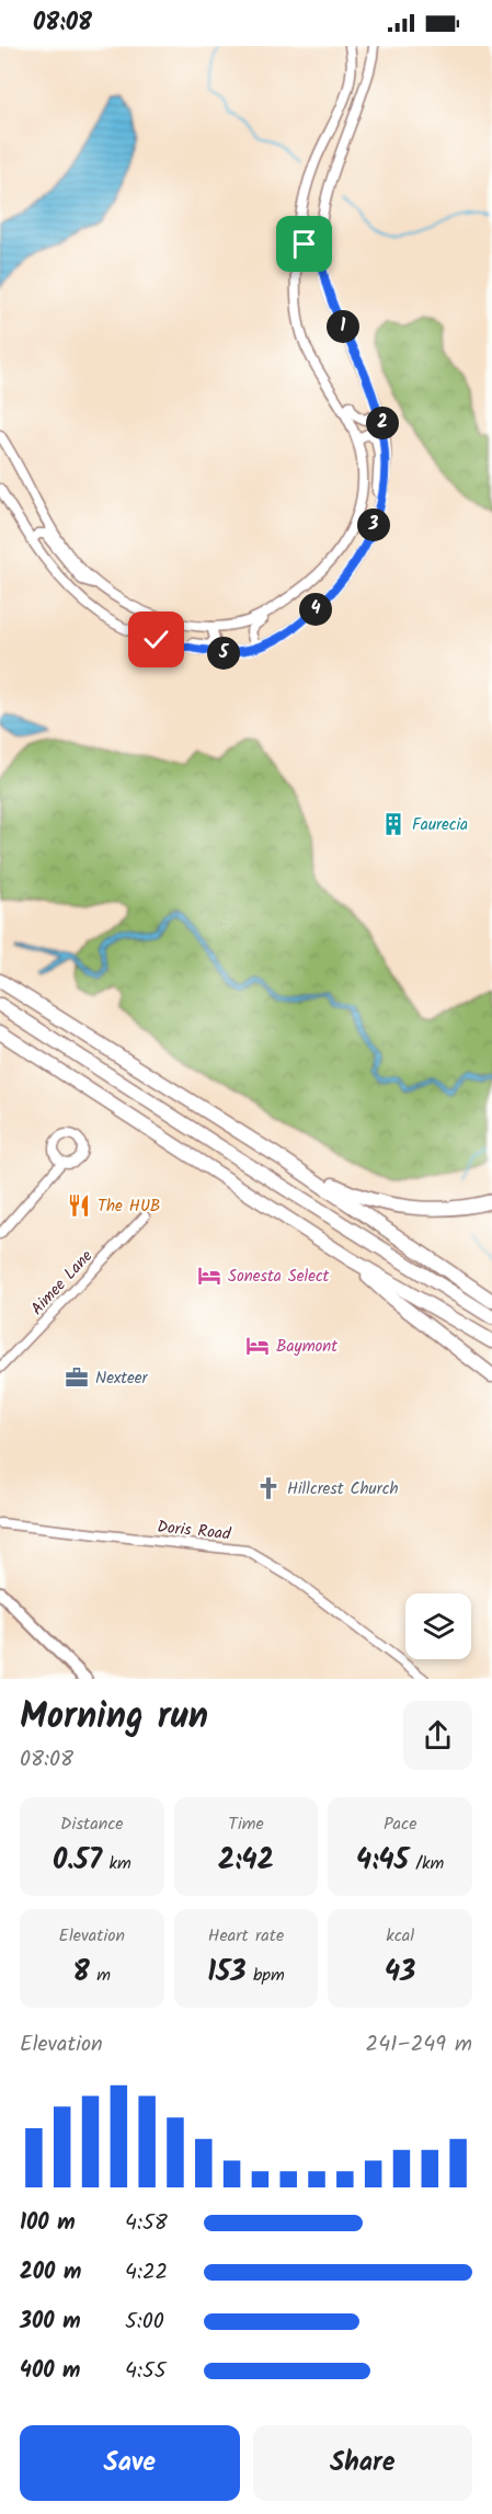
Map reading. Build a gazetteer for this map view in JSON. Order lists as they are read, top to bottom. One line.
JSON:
{"streets":{"street":["Aimee Lane","Doris Road"]},"places":{"building":["Faurecia"],"restaurant":["The HUB"],"hotel":["Sonesta Select","Baymont"],"office":["Nexteer"],"church":["Hillcrest Church"]},"page":{"status":"08:08","pins":["1","2","3","4","5"],"heading":["Morning run","08:08"],"stats":[["Distance","0.57 km"],["Time","2:42"],["Pace","4:45 /km"],["Elevation","8 m"],["Heart rate","153 bpm"],["kcal","43"]],"chart":["Elevation","241–249 m"],"list":[{"name":"100 m","note":"4:58"},{"name":"200 m","note":"4:22"},{"name":"300 m","note":"5:00"},{"name":"400 m","note":"4:55"}],"buttons":["Save","Share"]}}
